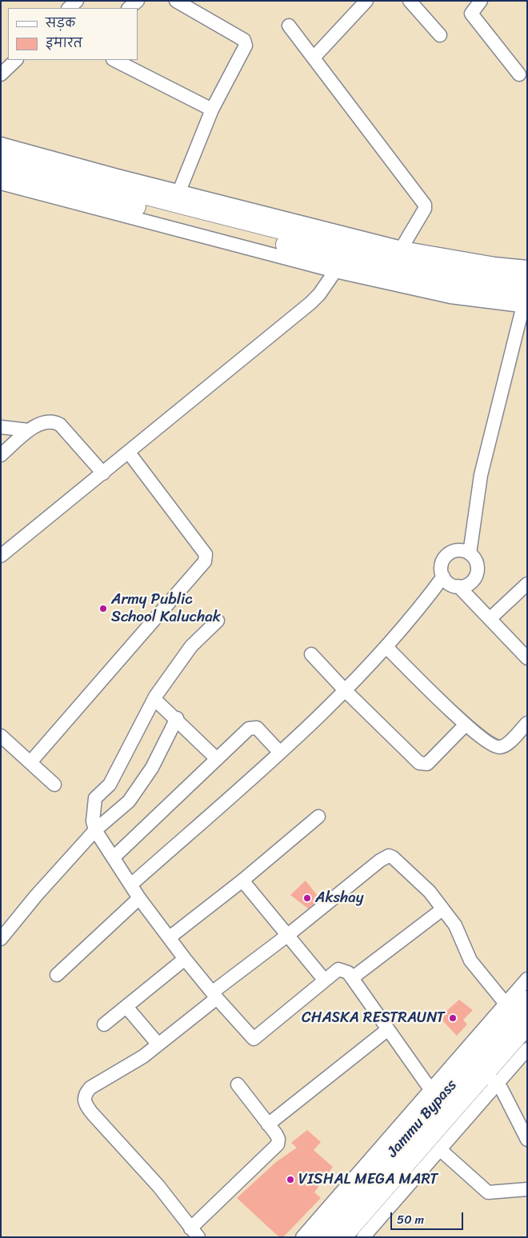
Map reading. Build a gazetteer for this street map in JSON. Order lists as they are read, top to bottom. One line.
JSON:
{"streets":{"highway":["Jammu Bypass"]},"places":["Army Public School Kaluchak","Akshay","CHASKA RESTRAUNT","VISHAL MEGA MART"],"legend":["सड़क","इमारत"],"scale_bar":"50 m"}
